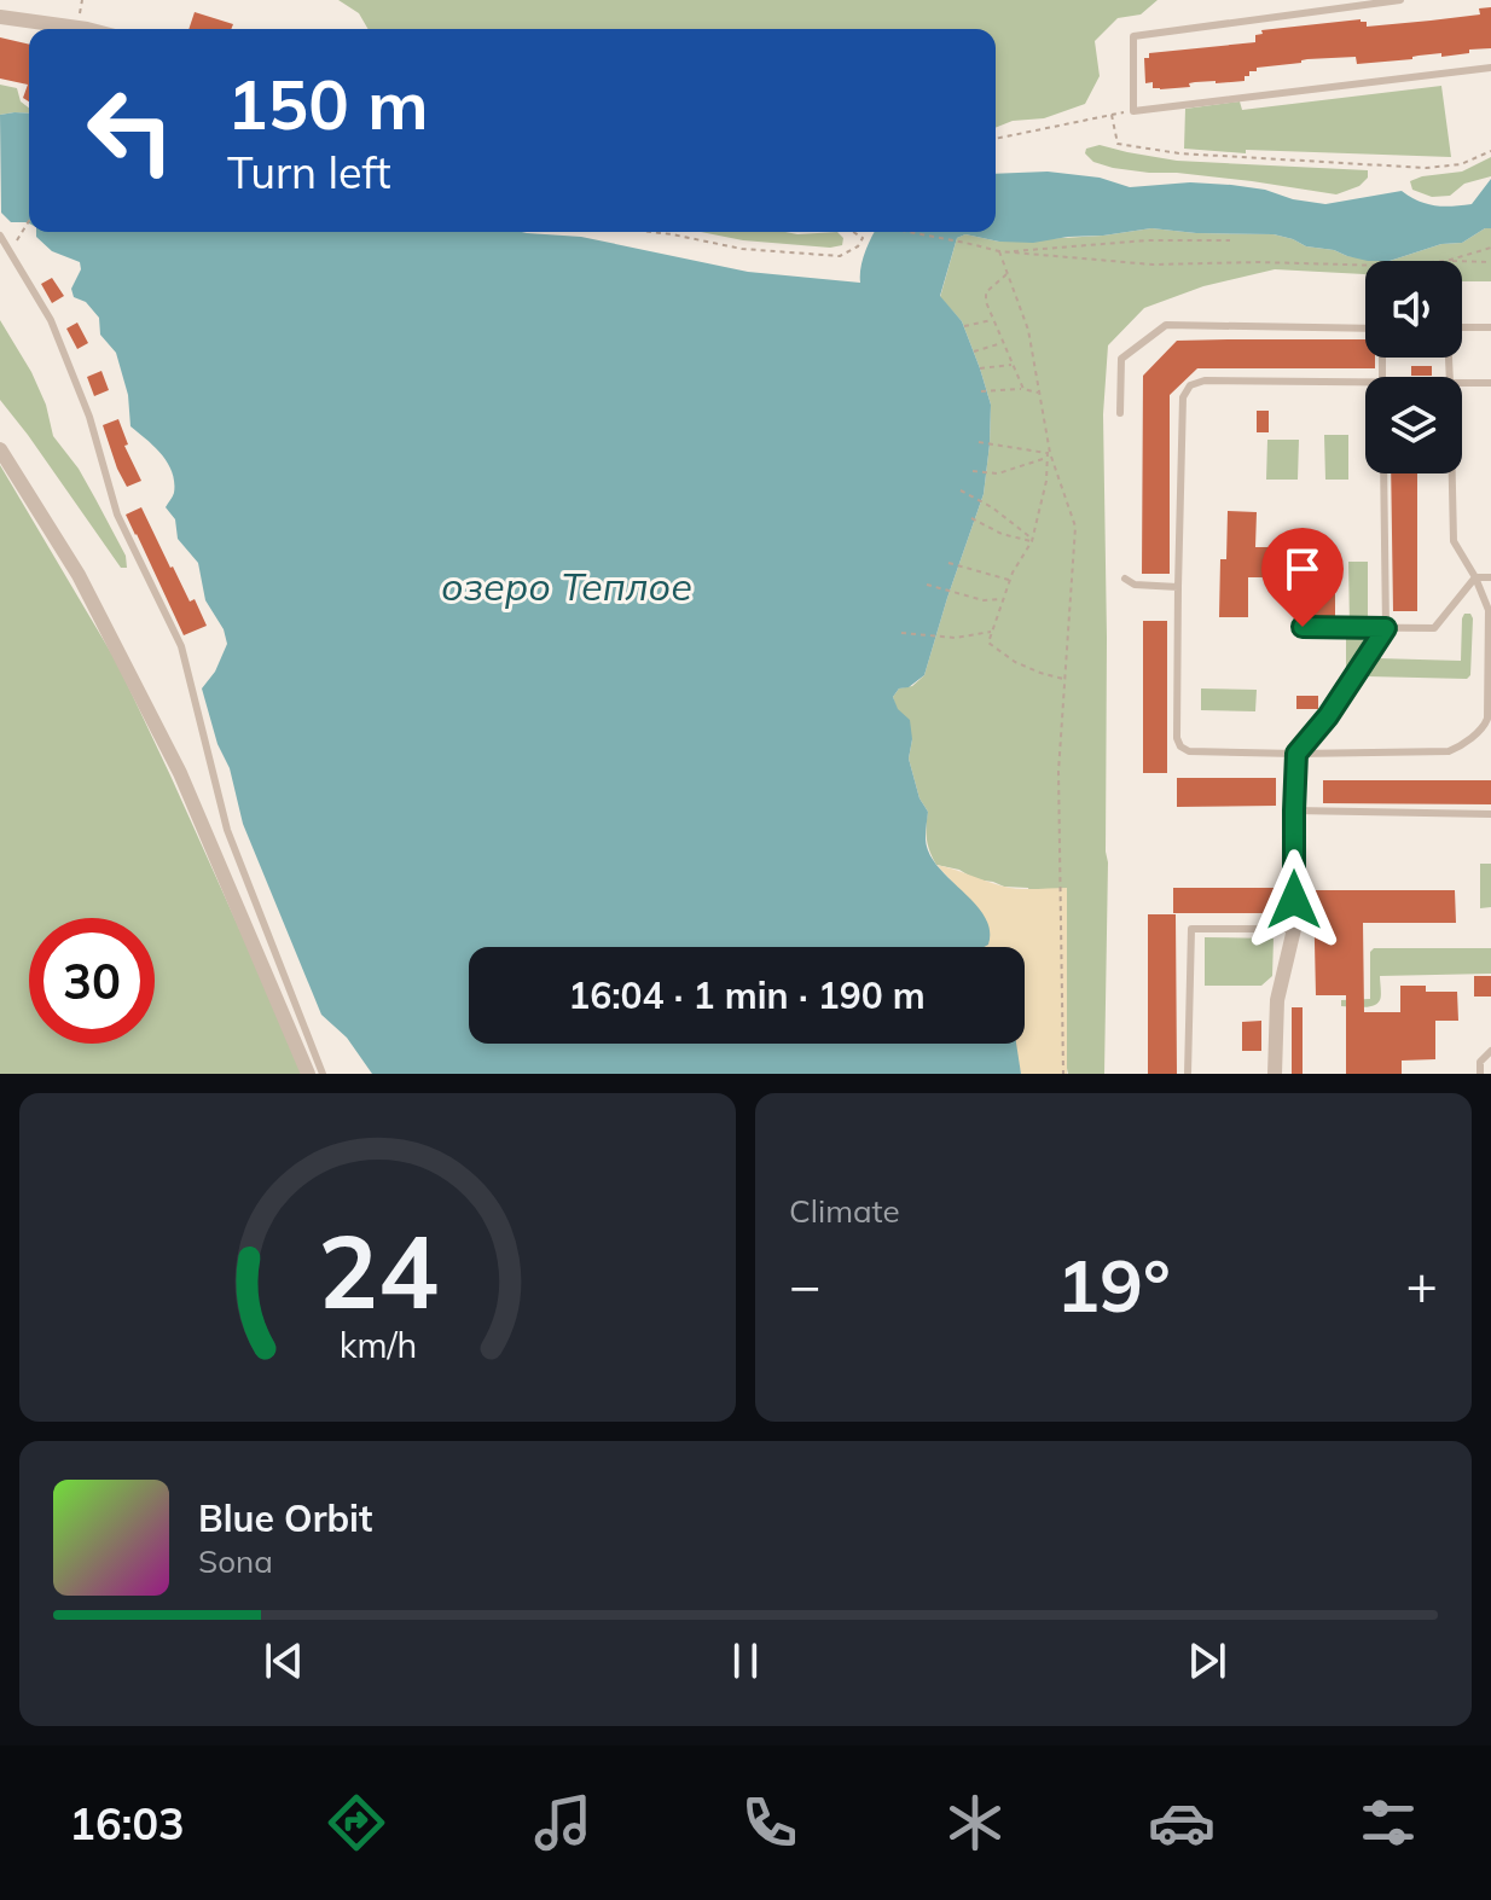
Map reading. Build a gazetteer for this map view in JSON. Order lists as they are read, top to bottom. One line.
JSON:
{"water":["озеро Теплое"],"page":{"turn":["150 m","Turn left"],"limit":"30","trip":"16:04 · 1 min · 190 m","tile":"Climate","heat":["−","19°","+"],"song":["Blue Orbit","Sona"],"tabs":"16:03","gauge":["24","km/h"]}}
